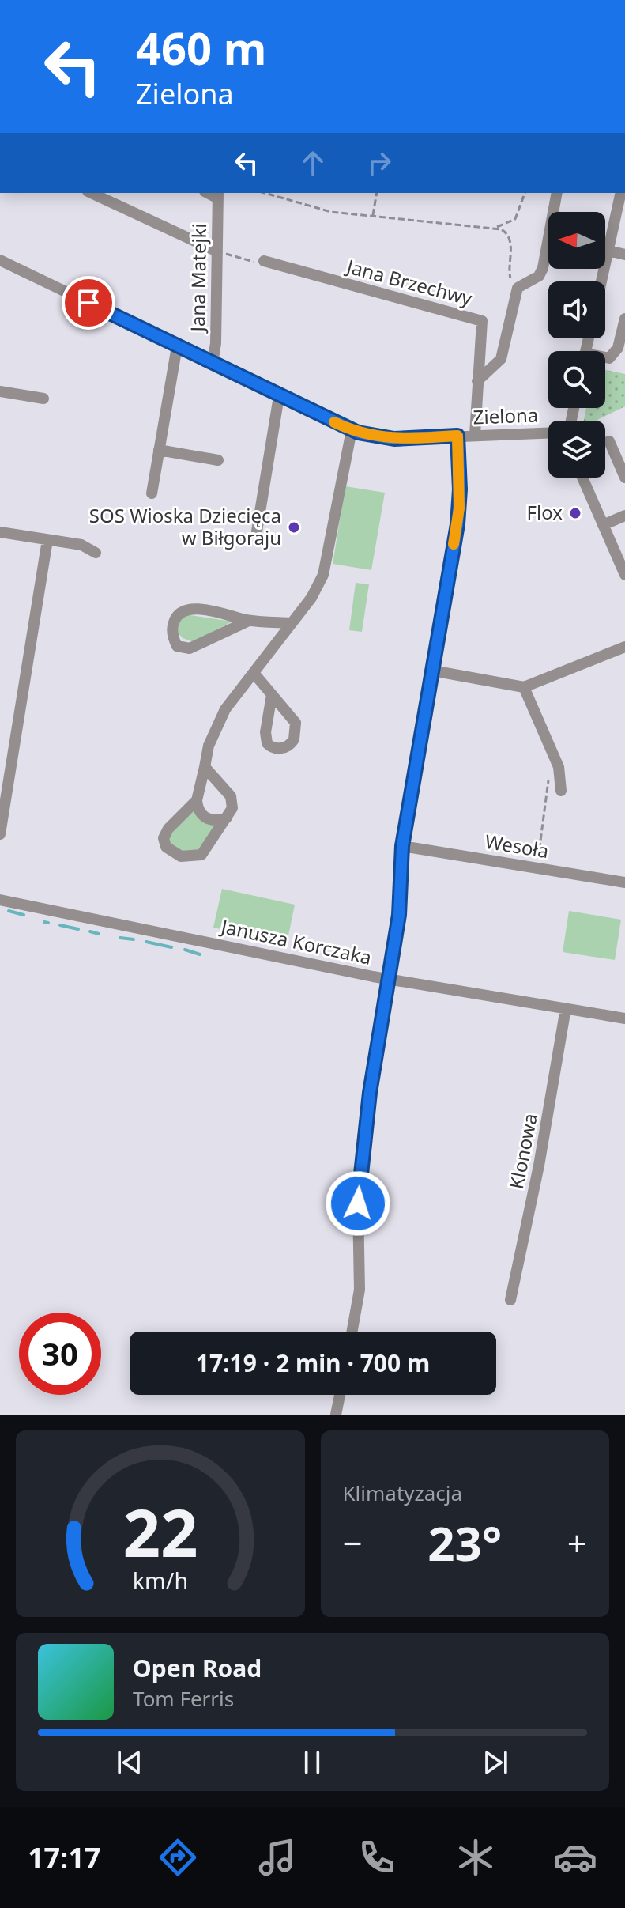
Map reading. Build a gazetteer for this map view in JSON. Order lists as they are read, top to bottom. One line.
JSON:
{"streets":{"street":["Jana Matejki","Jana Brzechwy","Zielona","Wesoła","Janusza Korczaka","Klonowa"]},"crossings":[["Jana Matejki","Zielona"],["Jana Brzechwy","Zielona"],["Janusza Korczaka","Klonowa"]],"places":["Flox","SOS Wioska Dziecięca w Biłgoraju"],"north":"left","page":{"turn":["460 m","Zielona"],"limit":"30","trip":"17:19 · 2 min · 700 m","tile":"Klimatyzacja","heat":["−","23°","+"],"song":["Open Road","Tom Ferris"],"tabs":"17:17","gauge":["22","km/h"]}}
